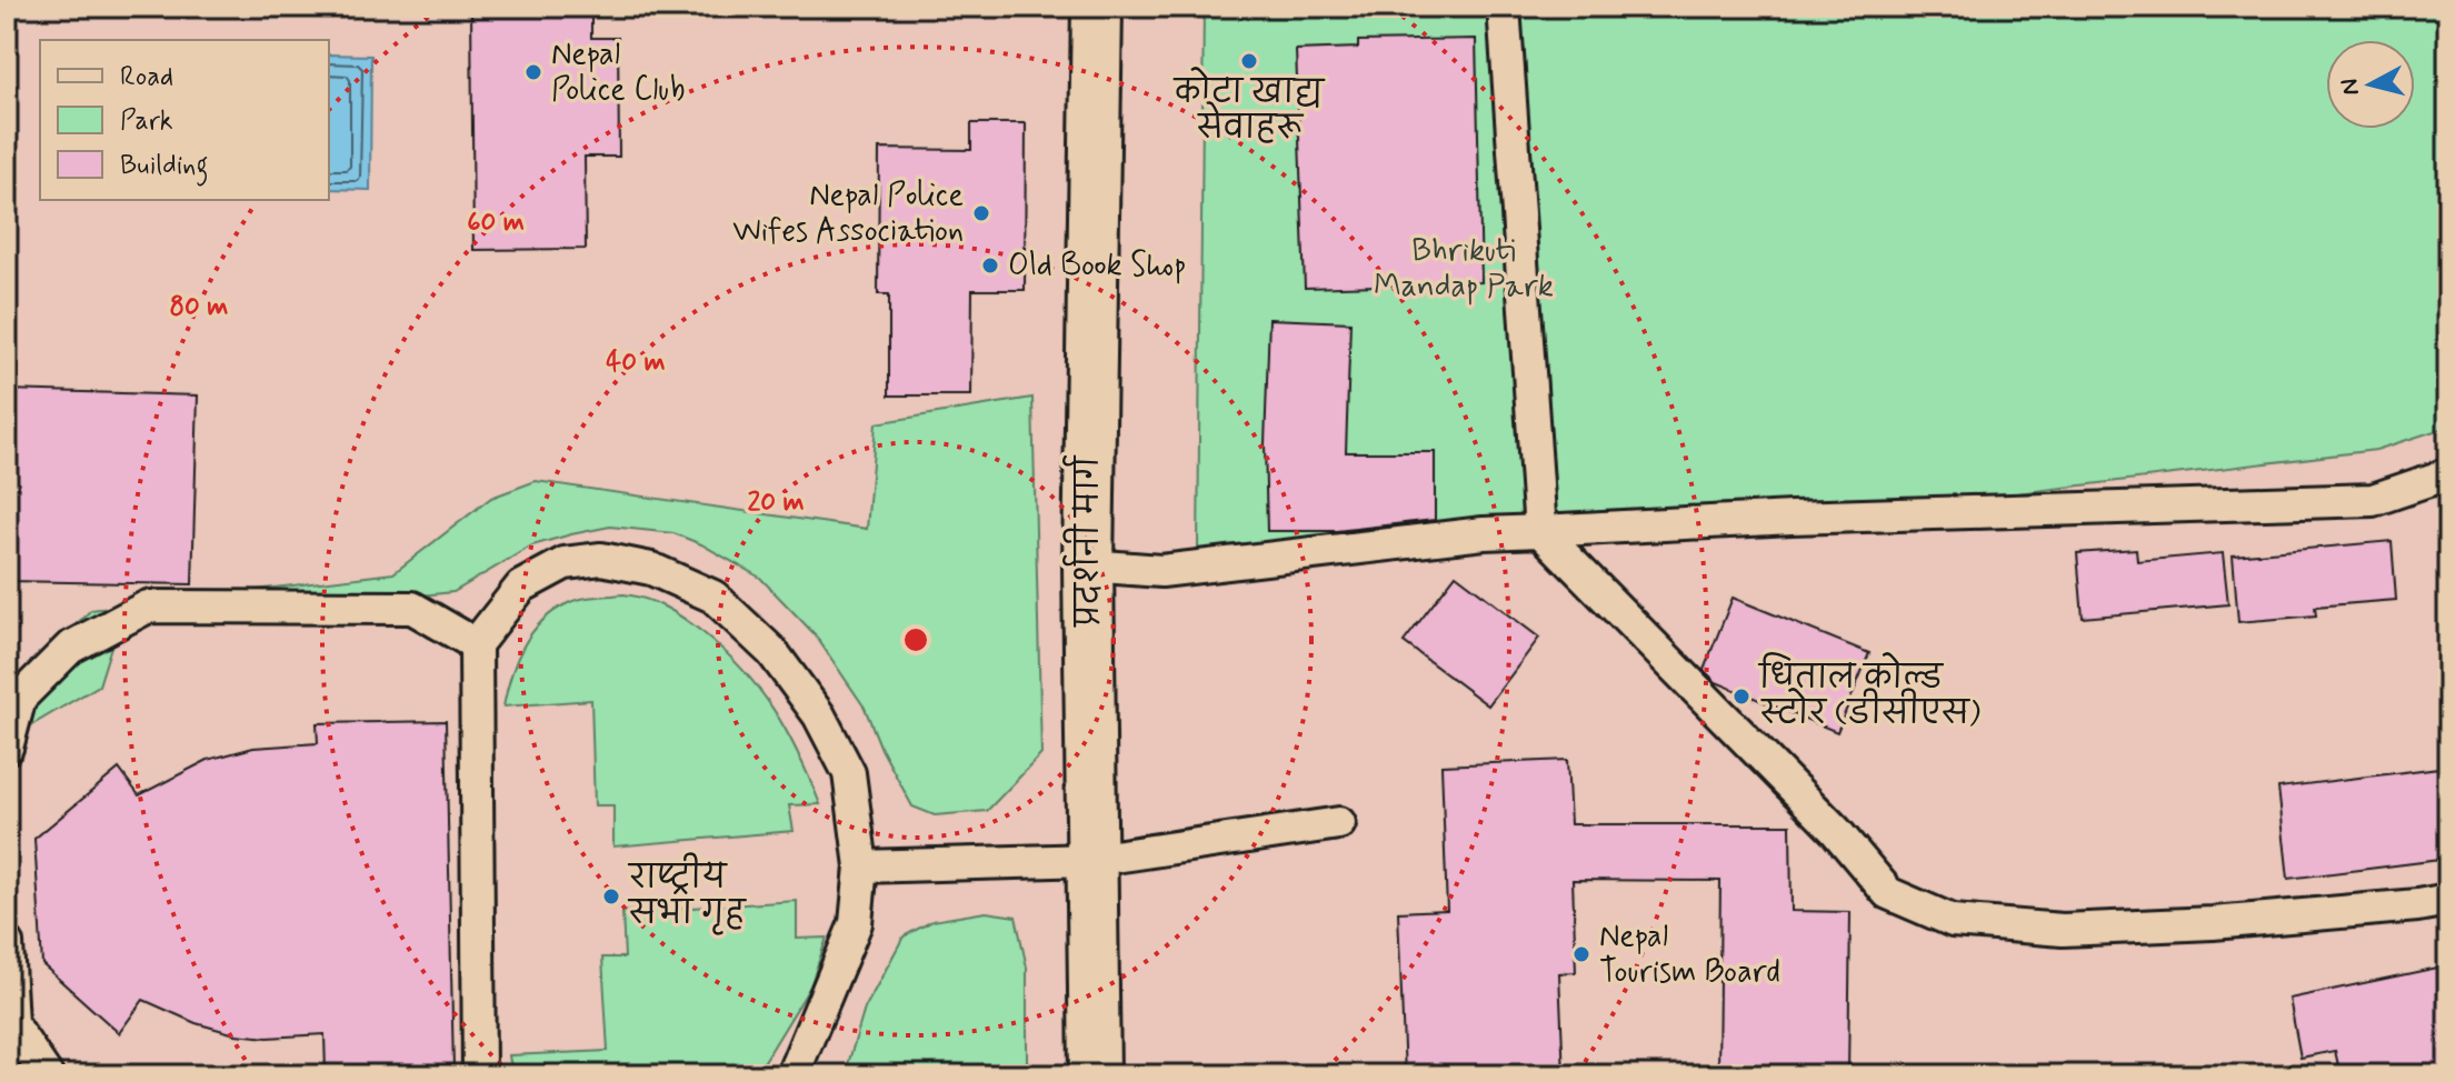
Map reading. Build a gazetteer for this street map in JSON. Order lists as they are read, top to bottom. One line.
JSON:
{"streets":{"main road":["प्रदर्शनी मार्ग"]},"parks":["Bhrikuti Mandap Park"],"places":["कोटा खाद्य सेवाहरू","Nepal Police Club","Nepal Police Wifes Association","Old Book Shop","धिताल कोल्ड स्टोर (डीसीएस)","राष्ट्रीय सभा गृह","Nepal Tourism Board"],"legend":["Road","Park","Building"],"north":"left","rings":["60 m","80 m","40 m","20 m"]}
